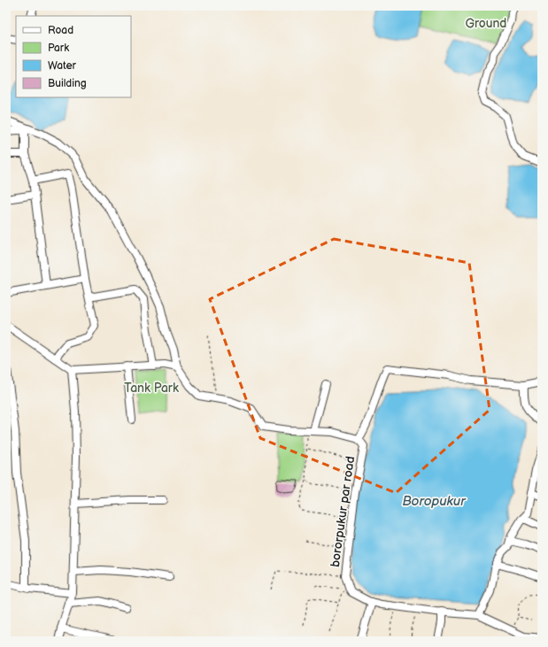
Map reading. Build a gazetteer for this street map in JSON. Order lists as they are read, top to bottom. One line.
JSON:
{"streets":{"street":["bororpukur par road"]},"water":["Boropukur"],"parks":["Ground","Tank Park"],"legend":["Road","Park","Water","Building"]}
